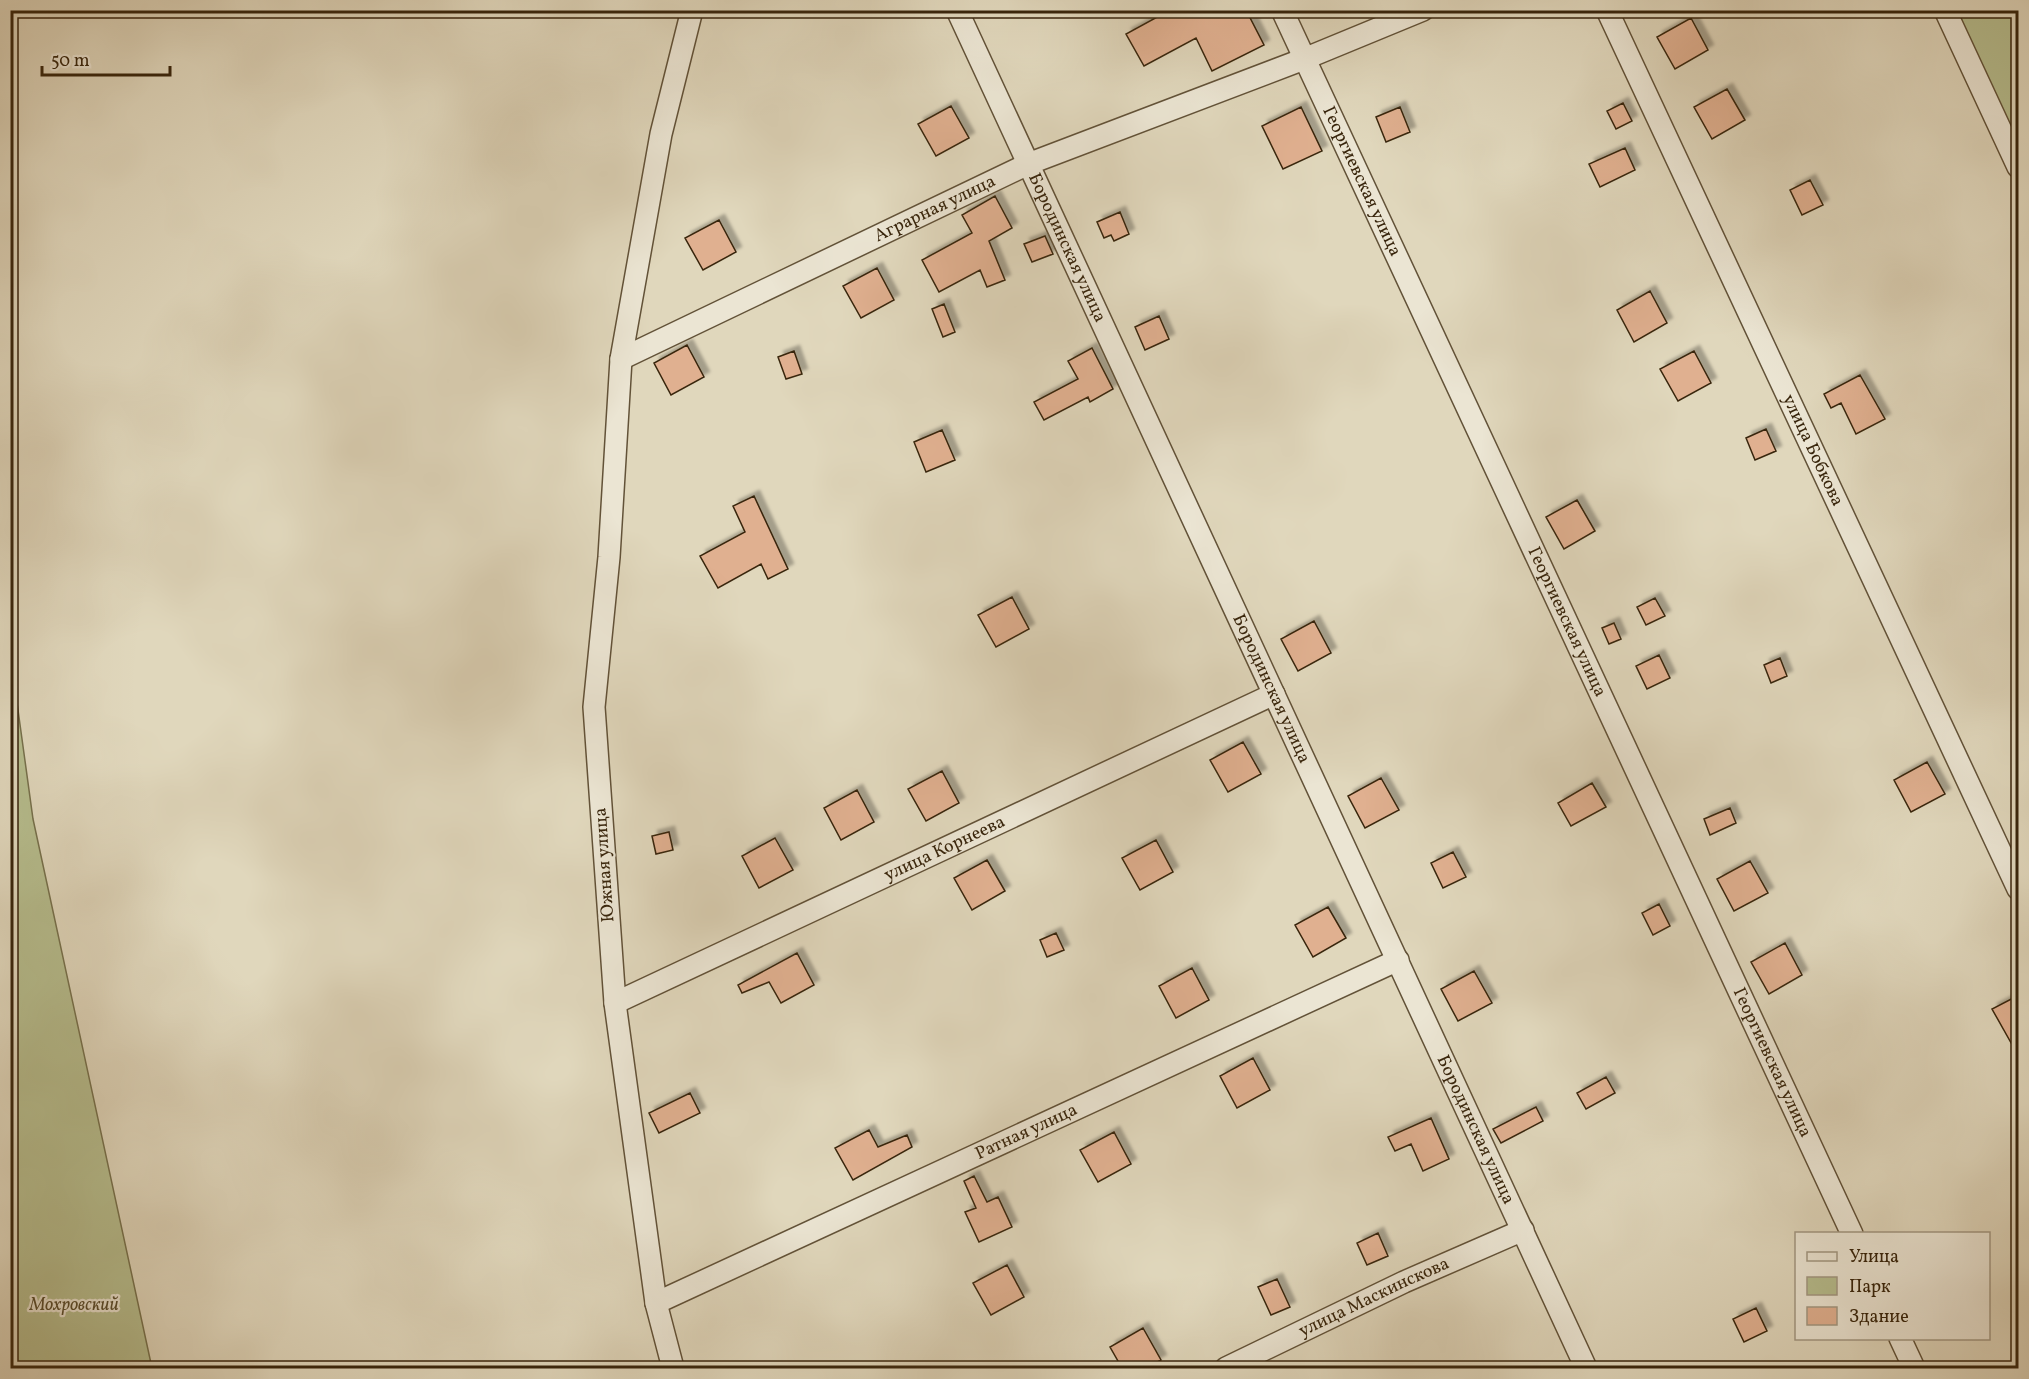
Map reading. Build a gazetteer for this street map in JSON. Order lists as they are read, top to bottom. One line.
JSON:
{"streets":{"street":["Георгиевская улица","Аграрная улица","Бородинская улица","улица Бобкова","улица Корнеева","Южная улица","Ратная улица","улица Маскинскова"]},"crossings":[["Георгиевская улица","Аграрная улица"],["Аграрная улица","Бородинская улица"],["Аграрная улица","Южная улица"],["Бородинская улица","улица Корнеева"],["Бородинская улица","Ратная улица"],["Бородинская улица","улица Маскинскова"],["улица Корнеева","Южная улица"],["Южная улица","Ратная улица"]],"parks":["Мохровский"],"legend":["Улица","Парк","Здание"],"scale_bar":"50 m"}
